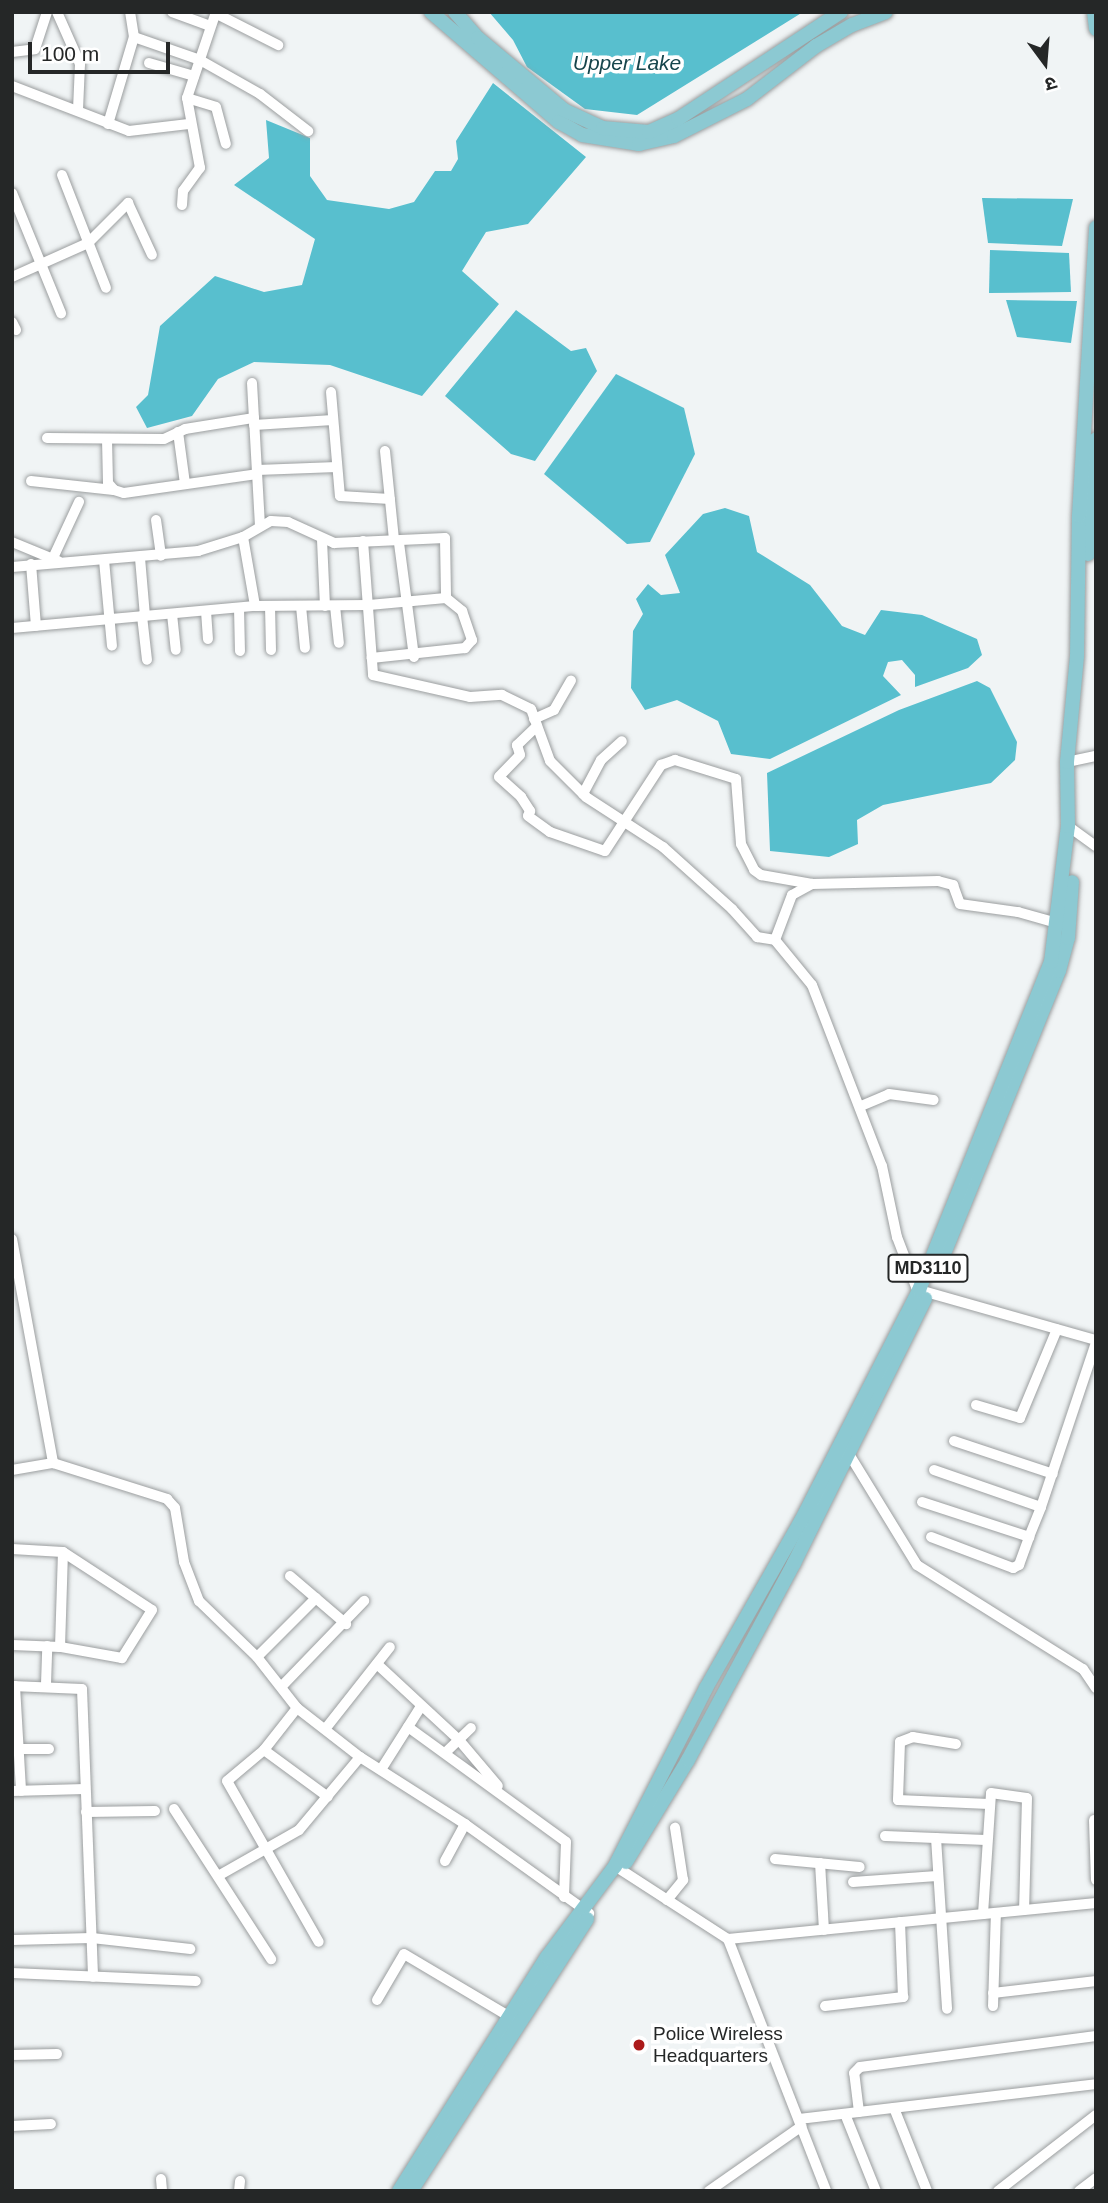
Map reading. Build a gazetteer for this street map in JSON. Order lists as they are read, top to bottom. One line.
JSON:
{"streets":{"main road":["MD3110"]},"water":["Upper Lake"],"places":["Police Wireless Headquarters"],"scale_bar":"100 m","north":"bottom"}
